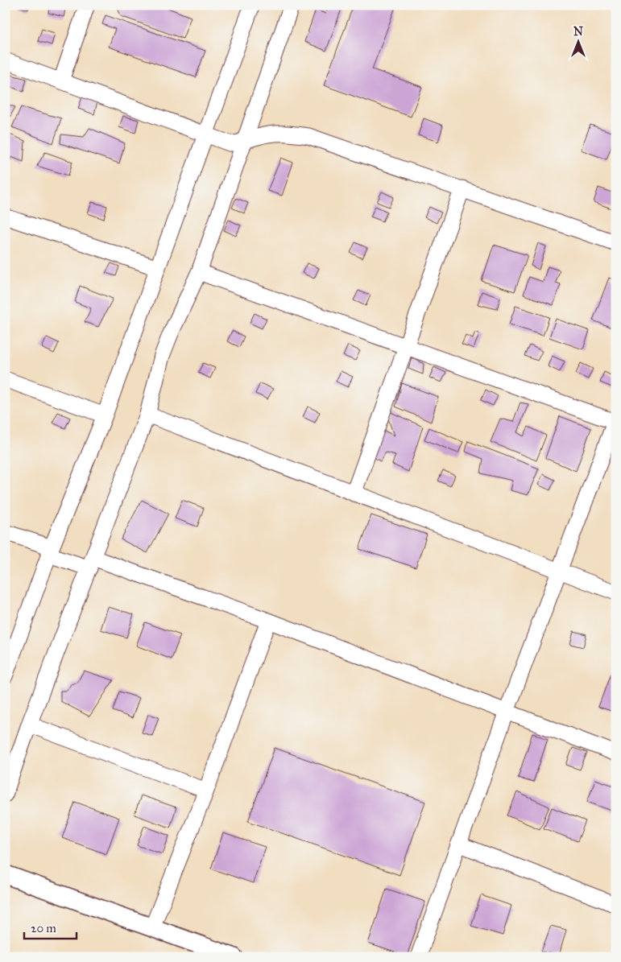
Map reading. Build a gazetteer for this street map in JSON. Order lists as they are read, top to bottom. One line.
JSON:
{"scale_bar":"20 m","north":"top"}
